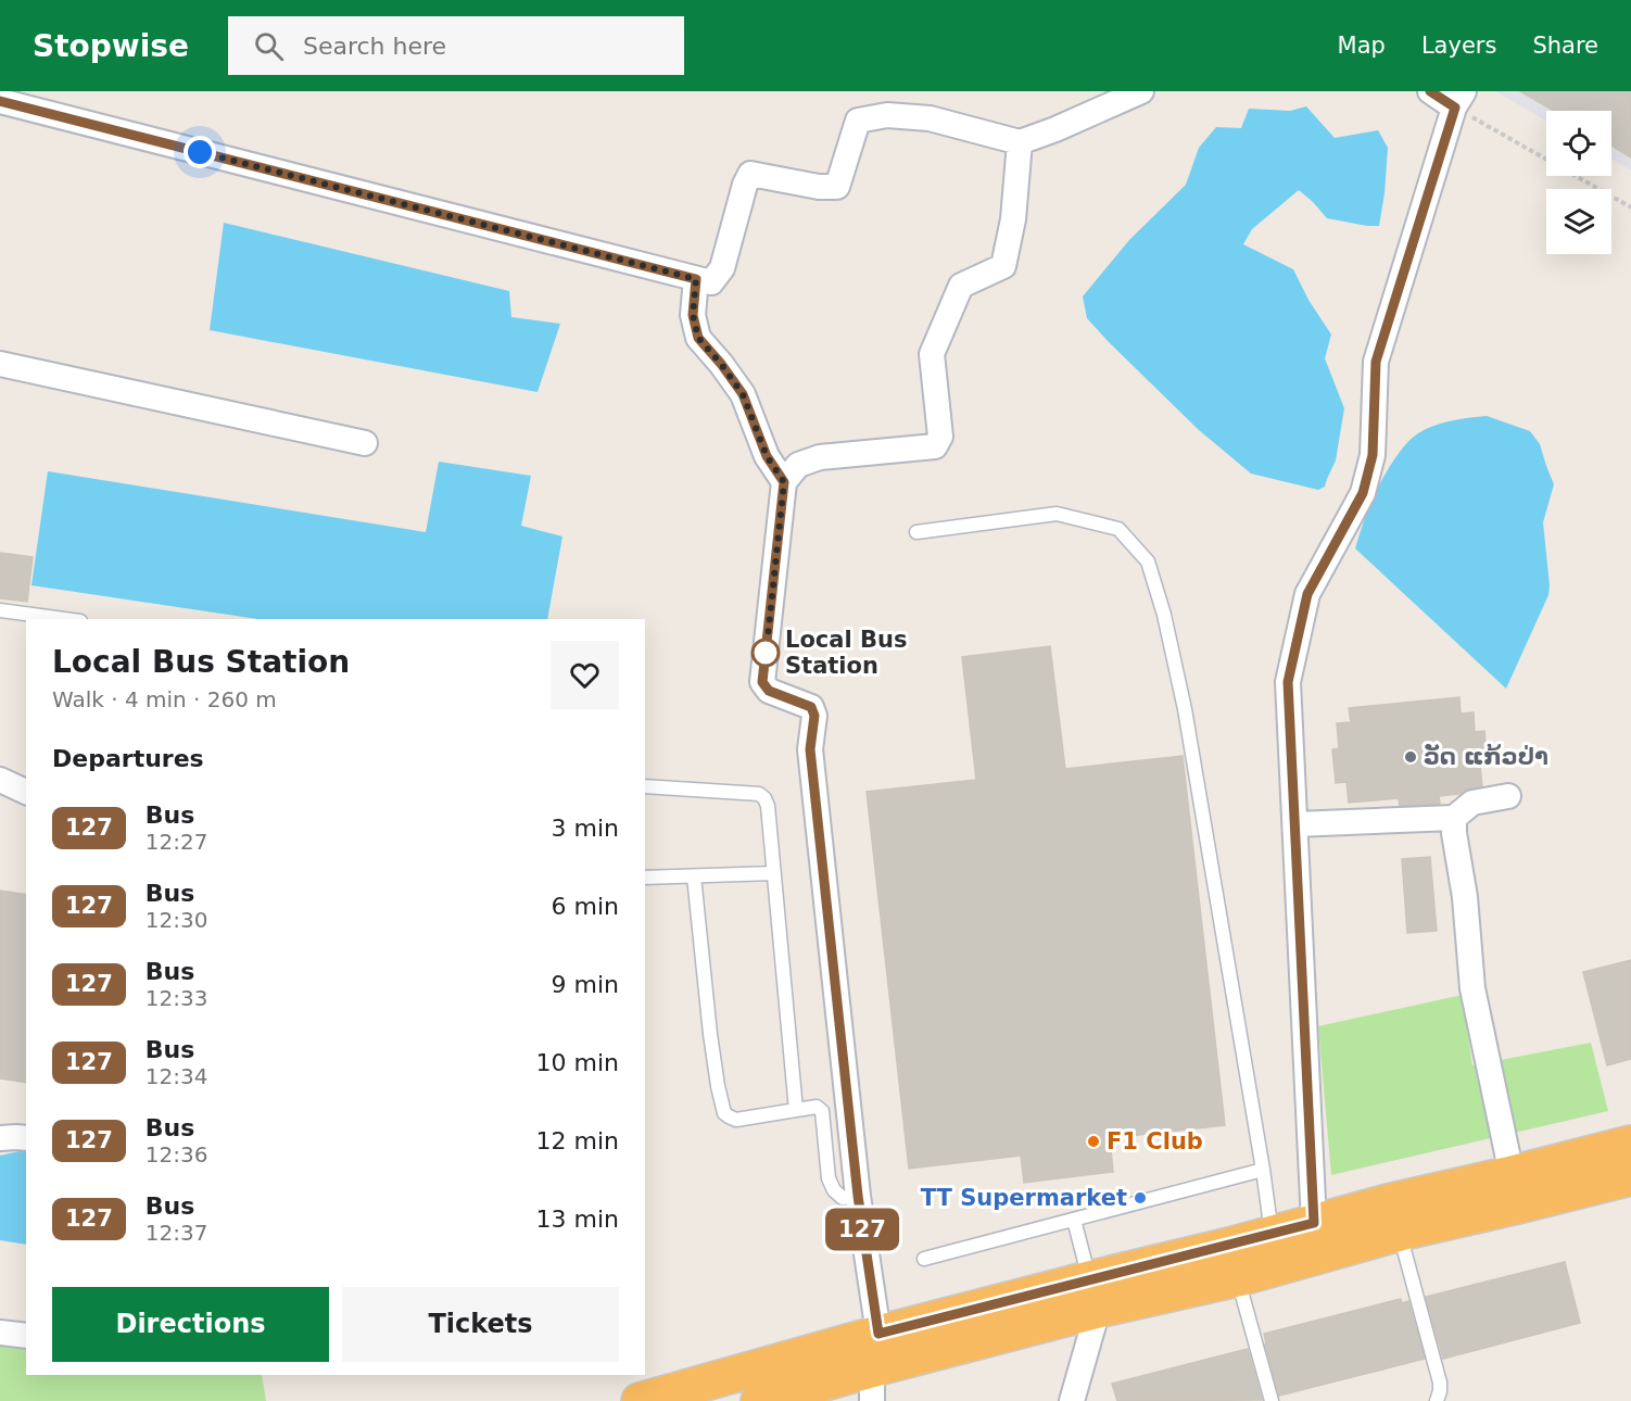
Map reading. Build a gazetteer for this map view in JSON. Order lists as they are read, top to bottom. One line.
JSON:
{"places":["Local Bus Station","ວັດ ແກ້ວປ່າ","F1 Club","TT Supermarket"],"lines":["bus line 127"],"page":{"header":"Stopwise","search":"Search here","nav":["Map","Layers","Share"],"on_map":"127","heading":[["Local Bus Station","Walk · 4 min · 260 m"],"Departures"],"list":[{"mark":"127","name":"Bus","note":"12:27","value":"3 min"},{"mark":"127","name":"Bus","note":"12:30","value":"6 min"},{"mark":"127","name":"Bus","note":"12:33","value":"9 min"},{"mark":"127","name":"Bus","note":"12:34","value":"10 min"},{"mark":"127","name":"Bus","note":"12:36","value":"12 min"},{"mark":"127","name":"Bus","note":"12:37","value":"13 min"}],"buttons":["Directions","Tickets"]}}
